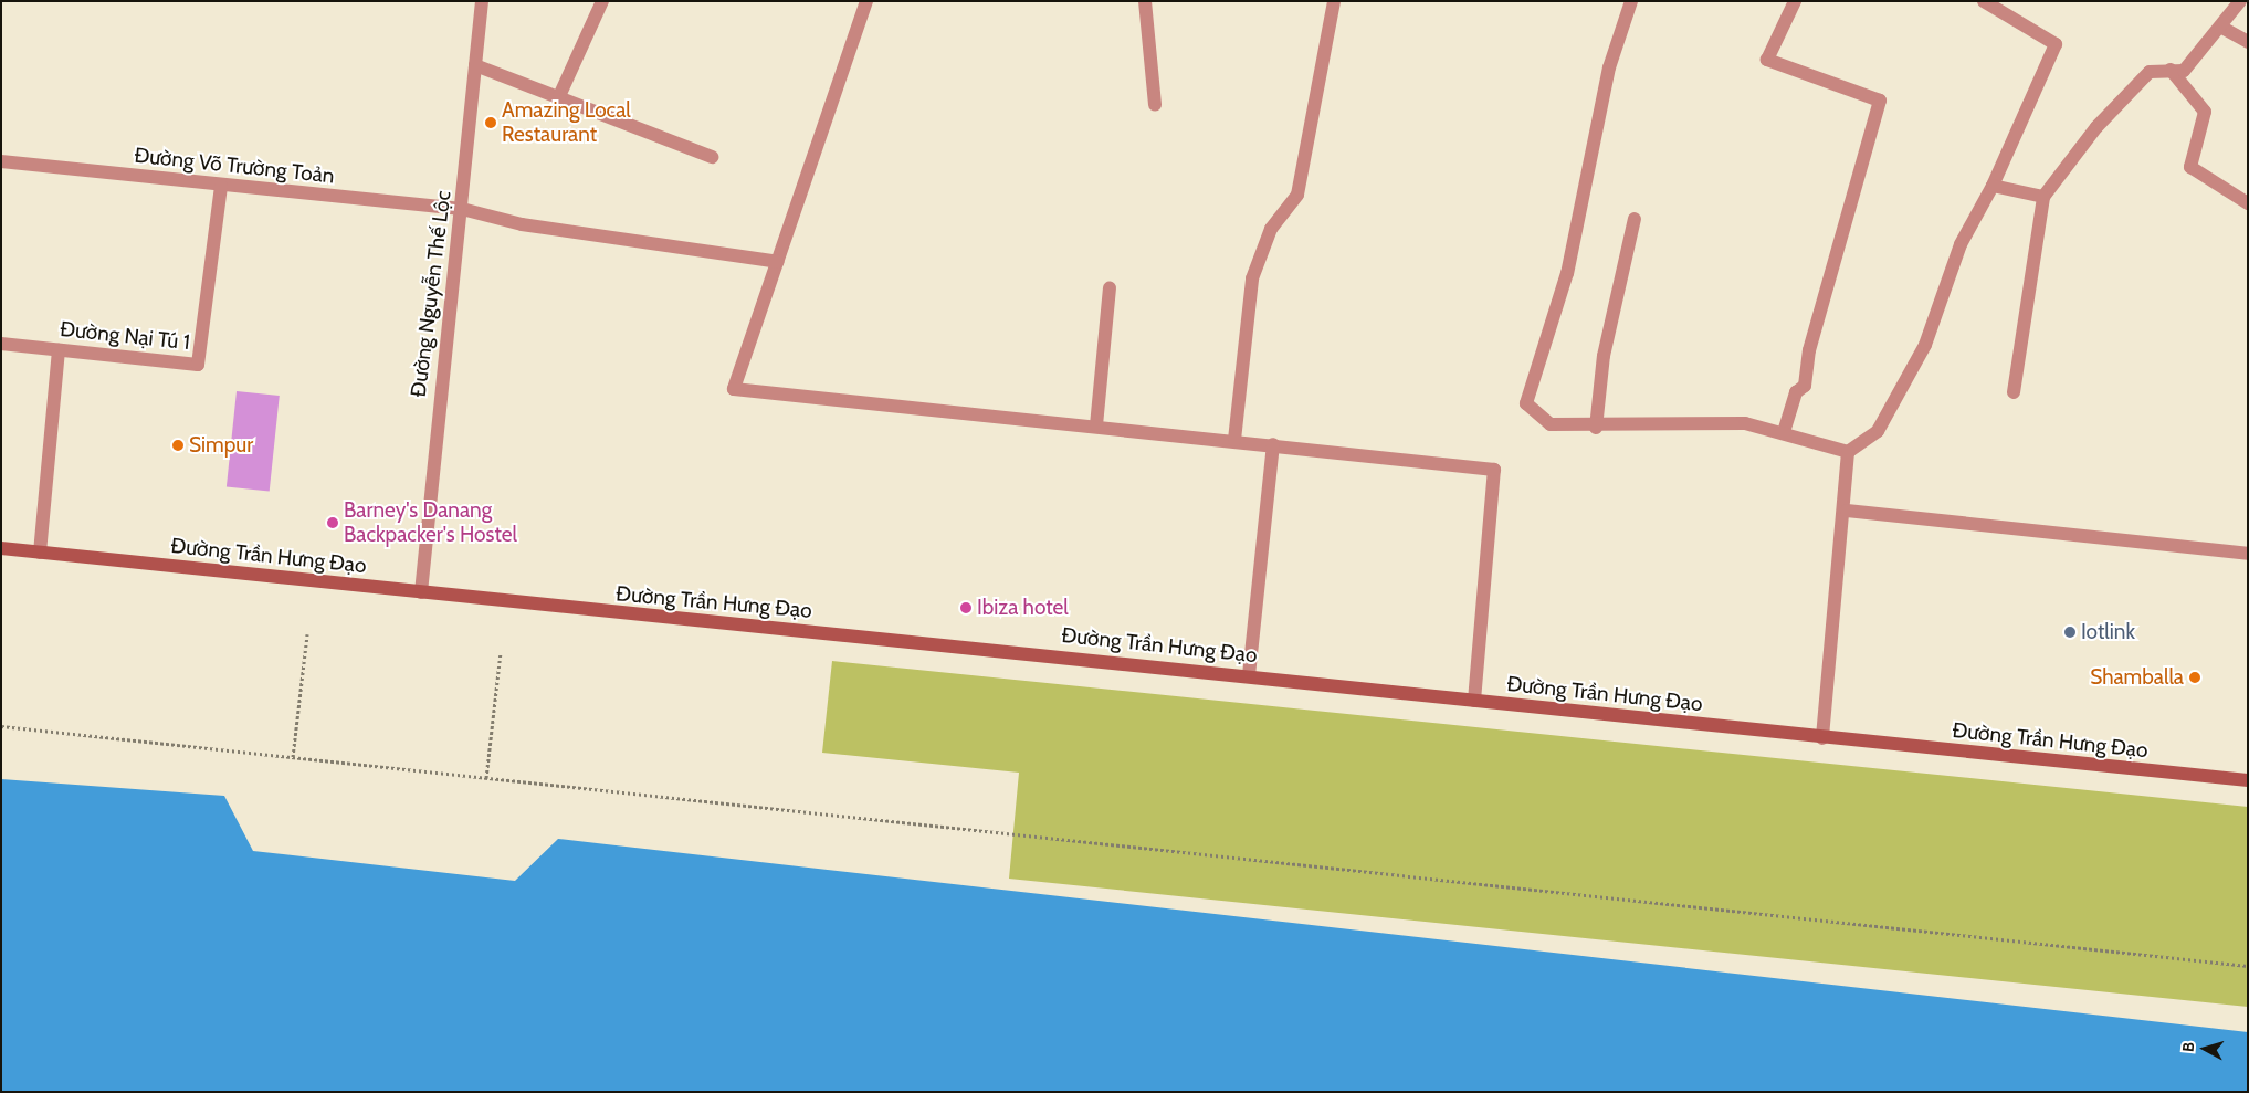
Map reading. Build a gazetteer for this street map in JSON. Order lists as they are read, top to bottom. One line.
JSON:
{"streets":{"main road":["Đường Trần Hưng Đạo"],"street":["Đường Võ Trường Toản","Đường Nguyễn Thế Lộc","Đường Nại Tú 1"]},"crossings":[["Đường Võ Trường Toản","Đường Nguyễn Thế Lộc"],["Đường Võ Trường Toản","Đường Nại Tú 1"],["Đường Nguyễn Thế Lộc","Đường Trần Hưng Đạo"]],"places":["Amazing Local Restaurant","Simpur","Barney's Danang Backpacker's Hostel","Ibiza hotel","Iotlink","Shamballa"],"north":"left"}
